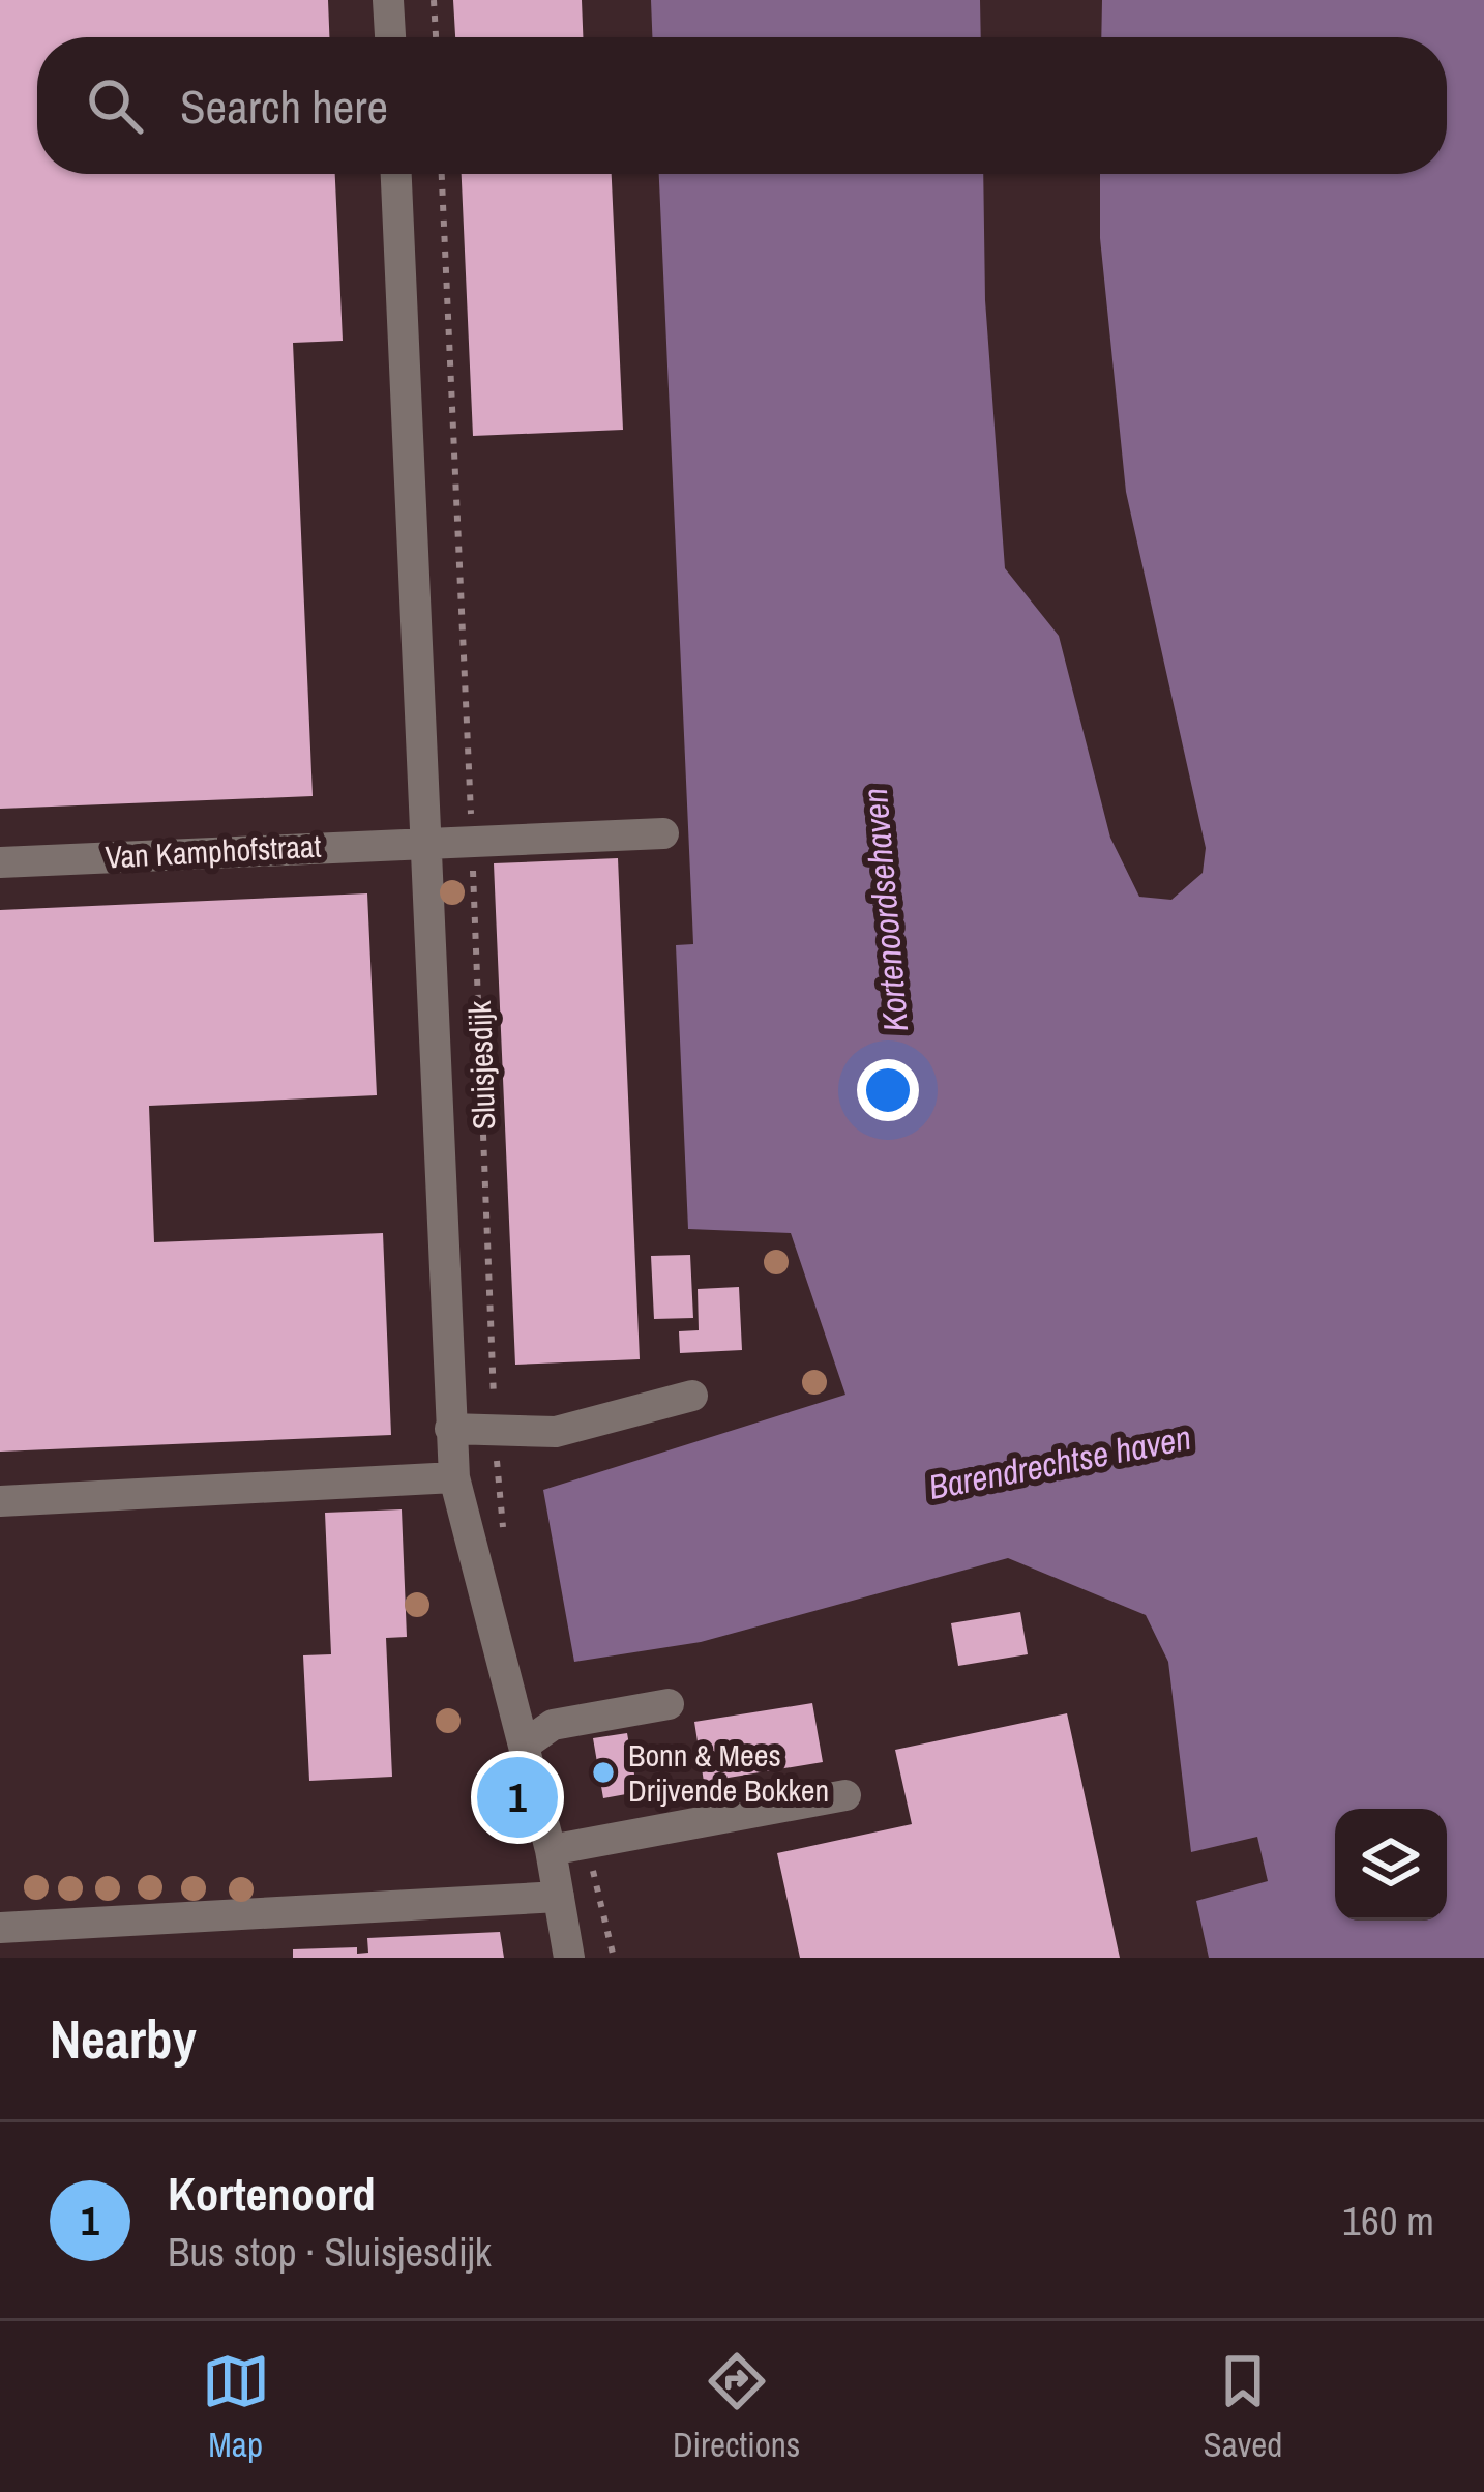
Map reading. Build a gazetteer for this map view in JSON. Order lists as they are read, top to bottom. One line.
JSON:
{"streets":{"street":["Van Kamphofstraat","Sluisjesdijk"]},"crossings":[["Van Kamphofstraat","Sluisjesdijk"]],"water":["Kortenoordsehaven","Barendrechtse haven"],"places":["Bonn & Mees Drijvende Bokken"],"page":{"search":"Search here","pins":"1","heading":"Nearby","list":[{"mark":"1","name":"Kortenoord","note":"Bus stop · Sluisjesdijk","value":"160 m"}],"nav":["Map","Directions","Saved"]}}
